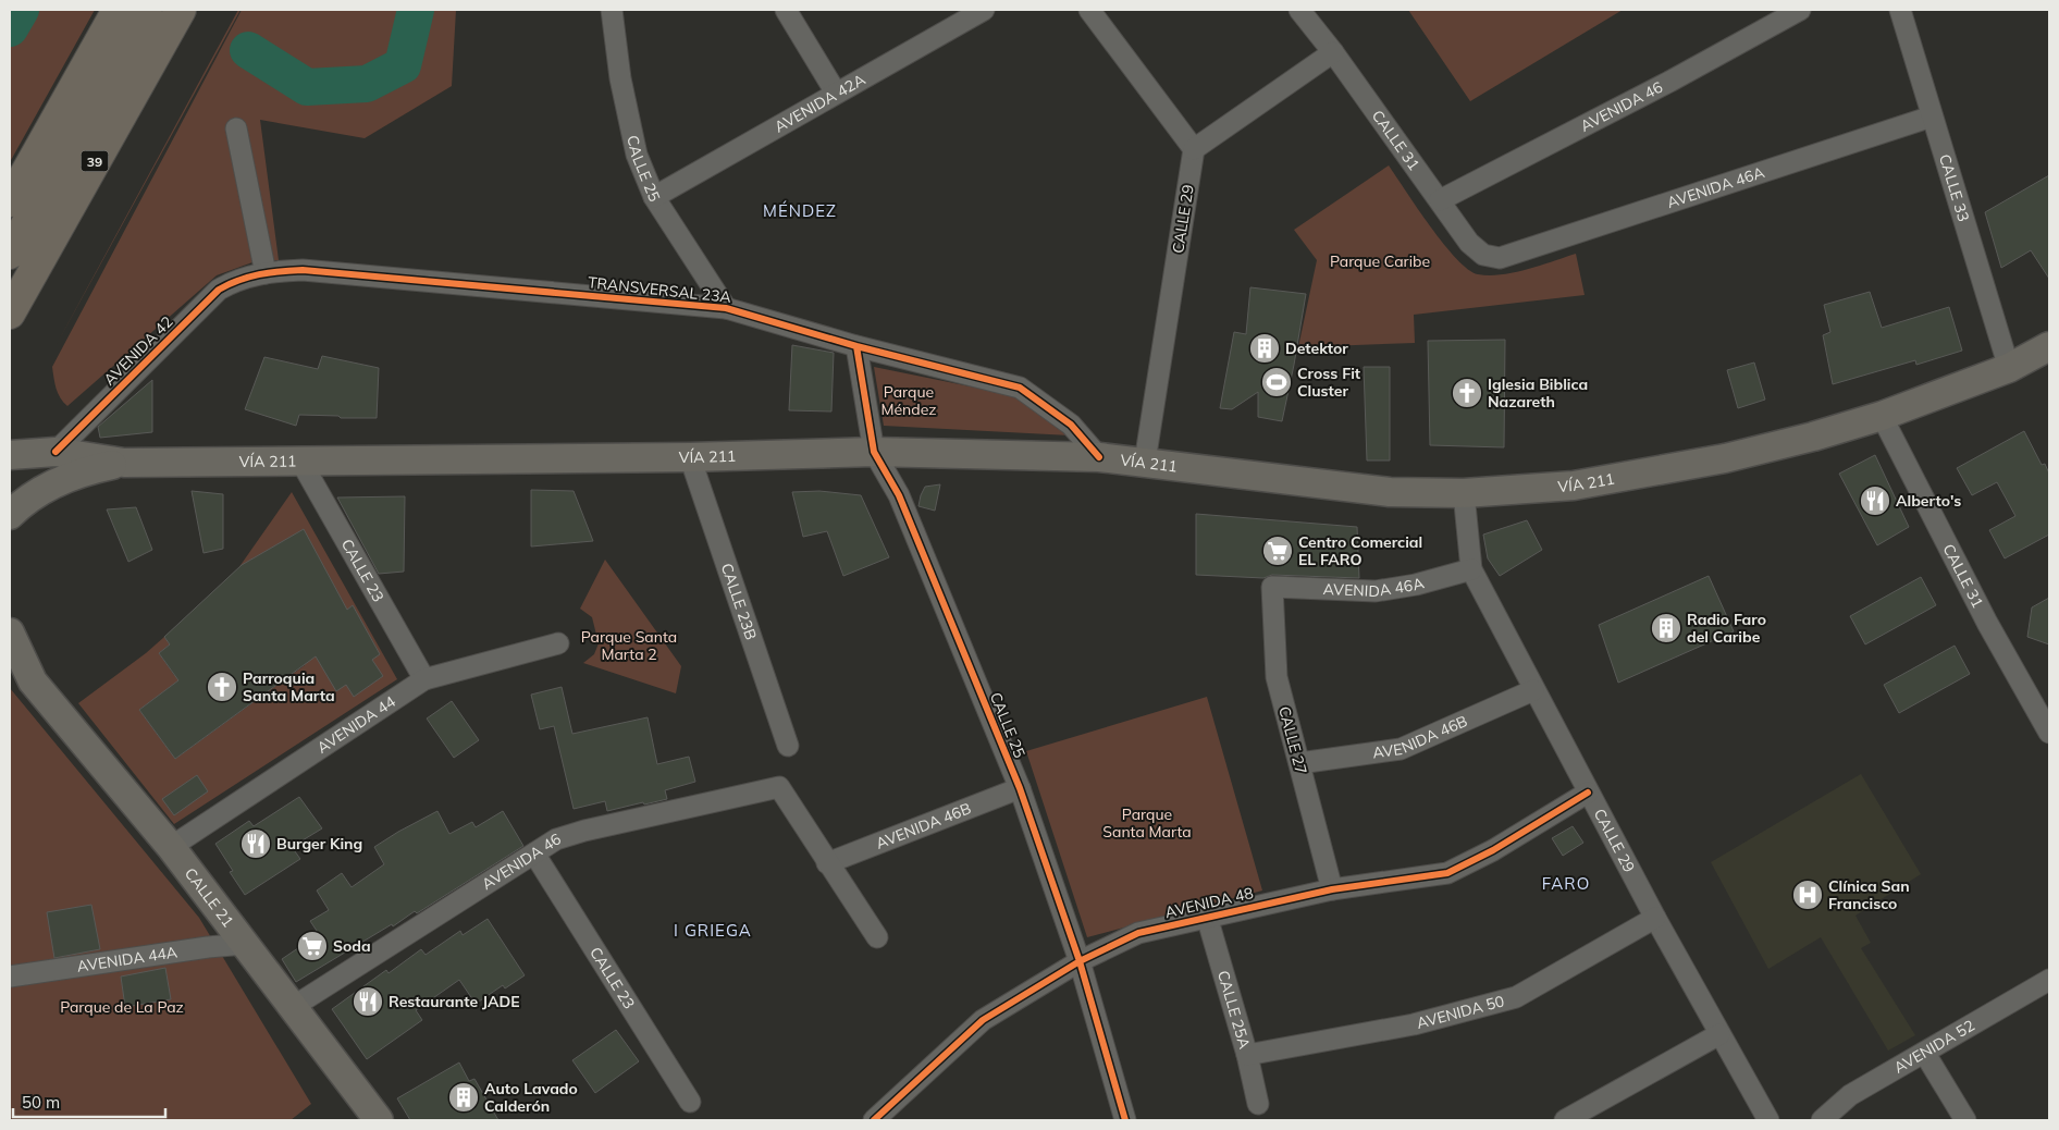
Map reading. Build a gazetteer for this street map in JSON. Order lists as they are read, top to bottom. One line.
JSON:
{"streets":{"highway":["39"],"main road":["VÍA 211","CALLE 21"],"street":["AVENIDA 42A","AVENIDA 46","CALLE 31","CALLE 25","AVENIDA 46A","CALLE 33","CALLE 29","TRANSVERSAL 23A","AVENIDA 42","CALLE 23","CALLE 23B","AVENIDA 44","AVENIDA 46B","CALLE 27","AVENIDA 48","AVENIDA 44A","CALLE 25A","AVENIDA 50","AVENIDA 52"]},"crossings":[["AVENIDA 42A","CALLE 25"],["AVENIDA 46","CALLE 31"],["AVENIDA 46","CALLE 23"],["AVENIDA 46","AVENIDA 46B"],["AVENIDA 46","CALLE 21"],["CALLE 31","AVENIDA 46A"],["CALLE 31","VÍA 211"],["CALLE 25","TRANSVERSAL 23A"],["CALLE 25","VÍA 211"],["CALLE 25","AVENIDA 46B"],["CALLE 25","AVENIDA 48"],["AVENIDA 46A","CALLE 33"],["AVENIDA 46A","CALLE 29"],["AVENIDA 46A","CALLE 27"],["CALLE 33","VÍA 211"],["CALLE 29","VÍA 211"],["CALLE 29","AVENIDA 46B"],["CALLE 29","AVENIDA 48"],["CALLE 29","AVENIDA 50"],["TRANSVERSAL 23A","AVENIDA 42"],["TRANSVERSAL 23A","VÍA 211"],["AVENIDA 42","VÍA 211"],["VÍA 211","CALLE 23"],["VÍA 211","CALLE 23B"],["CALLE 23","AVENIDA 44"],["AVENIDA 44","CALLE 21"],["AVENIDA 46B","CALLE 27"],["CALLE 27","AVENIDA 48"],["CALLE 21","AVENIDA 44A"],["AVENIDA 48","CALLE 25A"],["CALLE 25A","AVENIDA 50"]],"districts":["MÉNDEZ","FARO","I GRIEGA"],"parks":["Parque Caribe","Parque Méndez","Parque Santa Marta 2","Parque Santa Marta","Parque de La Paz"],"places":{"building":["Detektor","Radio Faro del Caribe","Auto Lavado Calderón"],"sports":["Cross Fit Cluster"],"church":["Iglesia Biblica Nazareth","Parroquia Santa Marta"],"restaurant":["Alberto's","Burger King","Restaurante JADE"],"supermarket":["Centro Comercial EL FARO","Soda"],"hospital":["Clínica San Francisco"]},"scale_bar":"50 m"}
